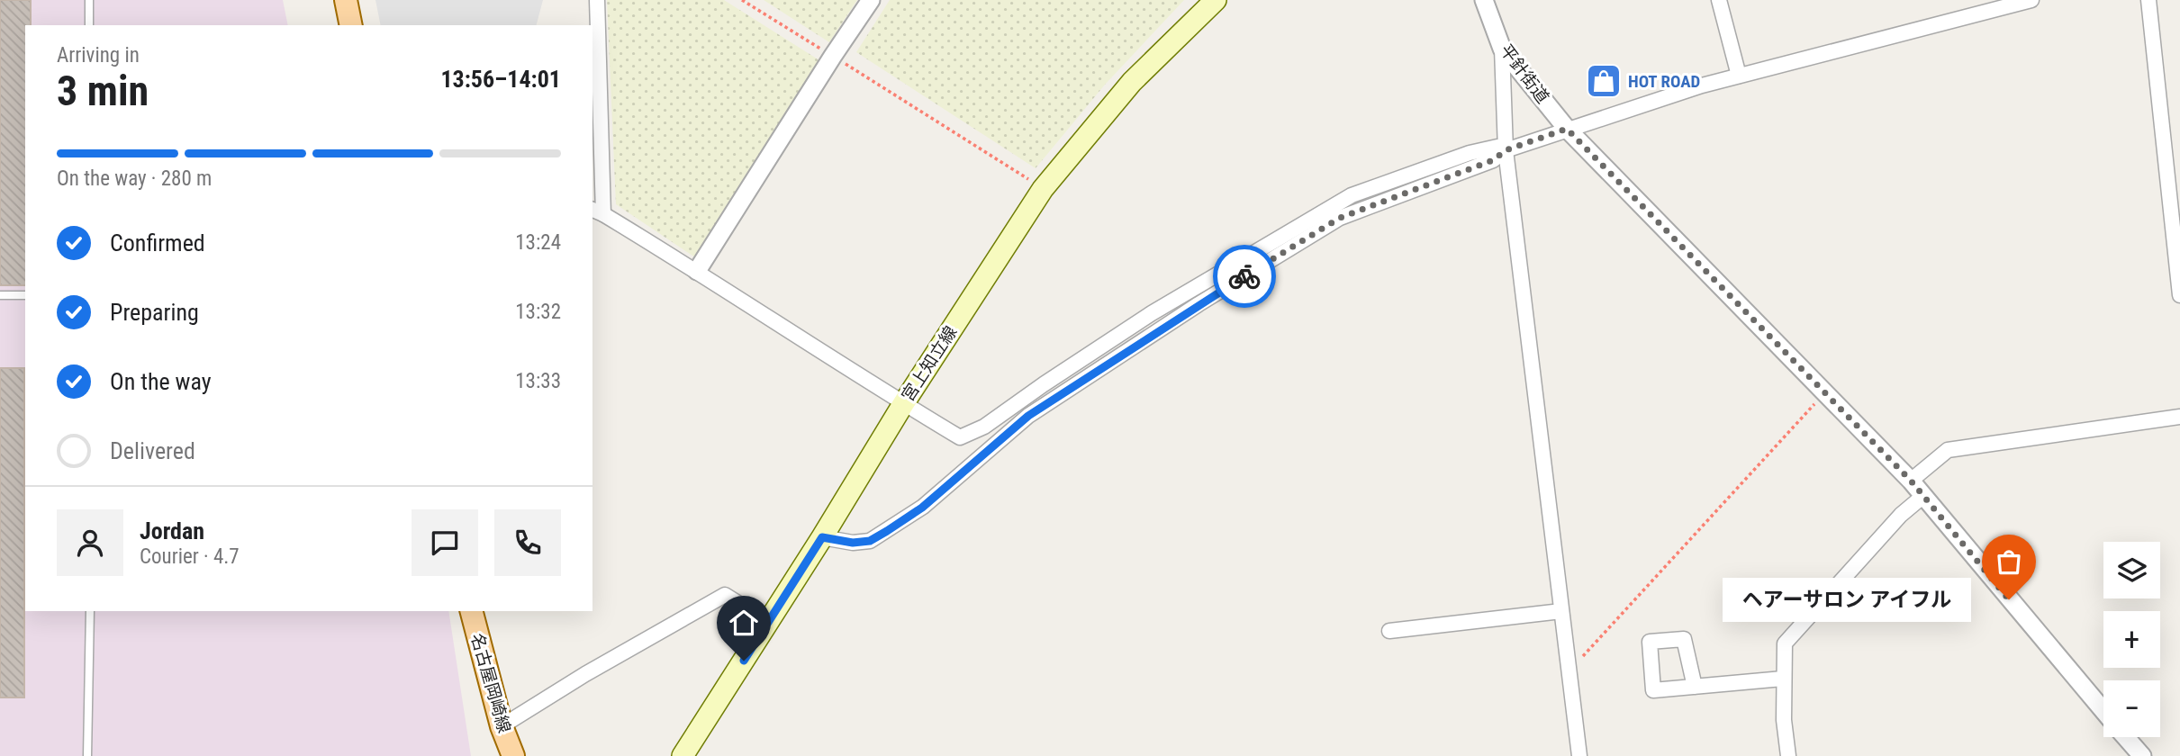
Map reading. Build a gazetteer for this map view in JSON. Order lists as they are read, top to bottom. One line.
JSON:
{"streets":{"main road":["宮上知立線","名古屋岡崎線"],"street":["平針街道"]},"places":{"shop":["HOT ROAD"],"other":["ヘアーサロン アイフル"]},"page":{"heading":["3 min","Arriving in","13:56–14:01"],"panel":["Jordan","Courier · 4.7"],"bar":"On the way · 280 m","list":[["Confirmed","13:24"],["Preparing","13:32"],["On the way","13:33"],"Delivered"],"map_buttons":["+","−"],"bubble":"ヘアーサロン アイフル"}}
